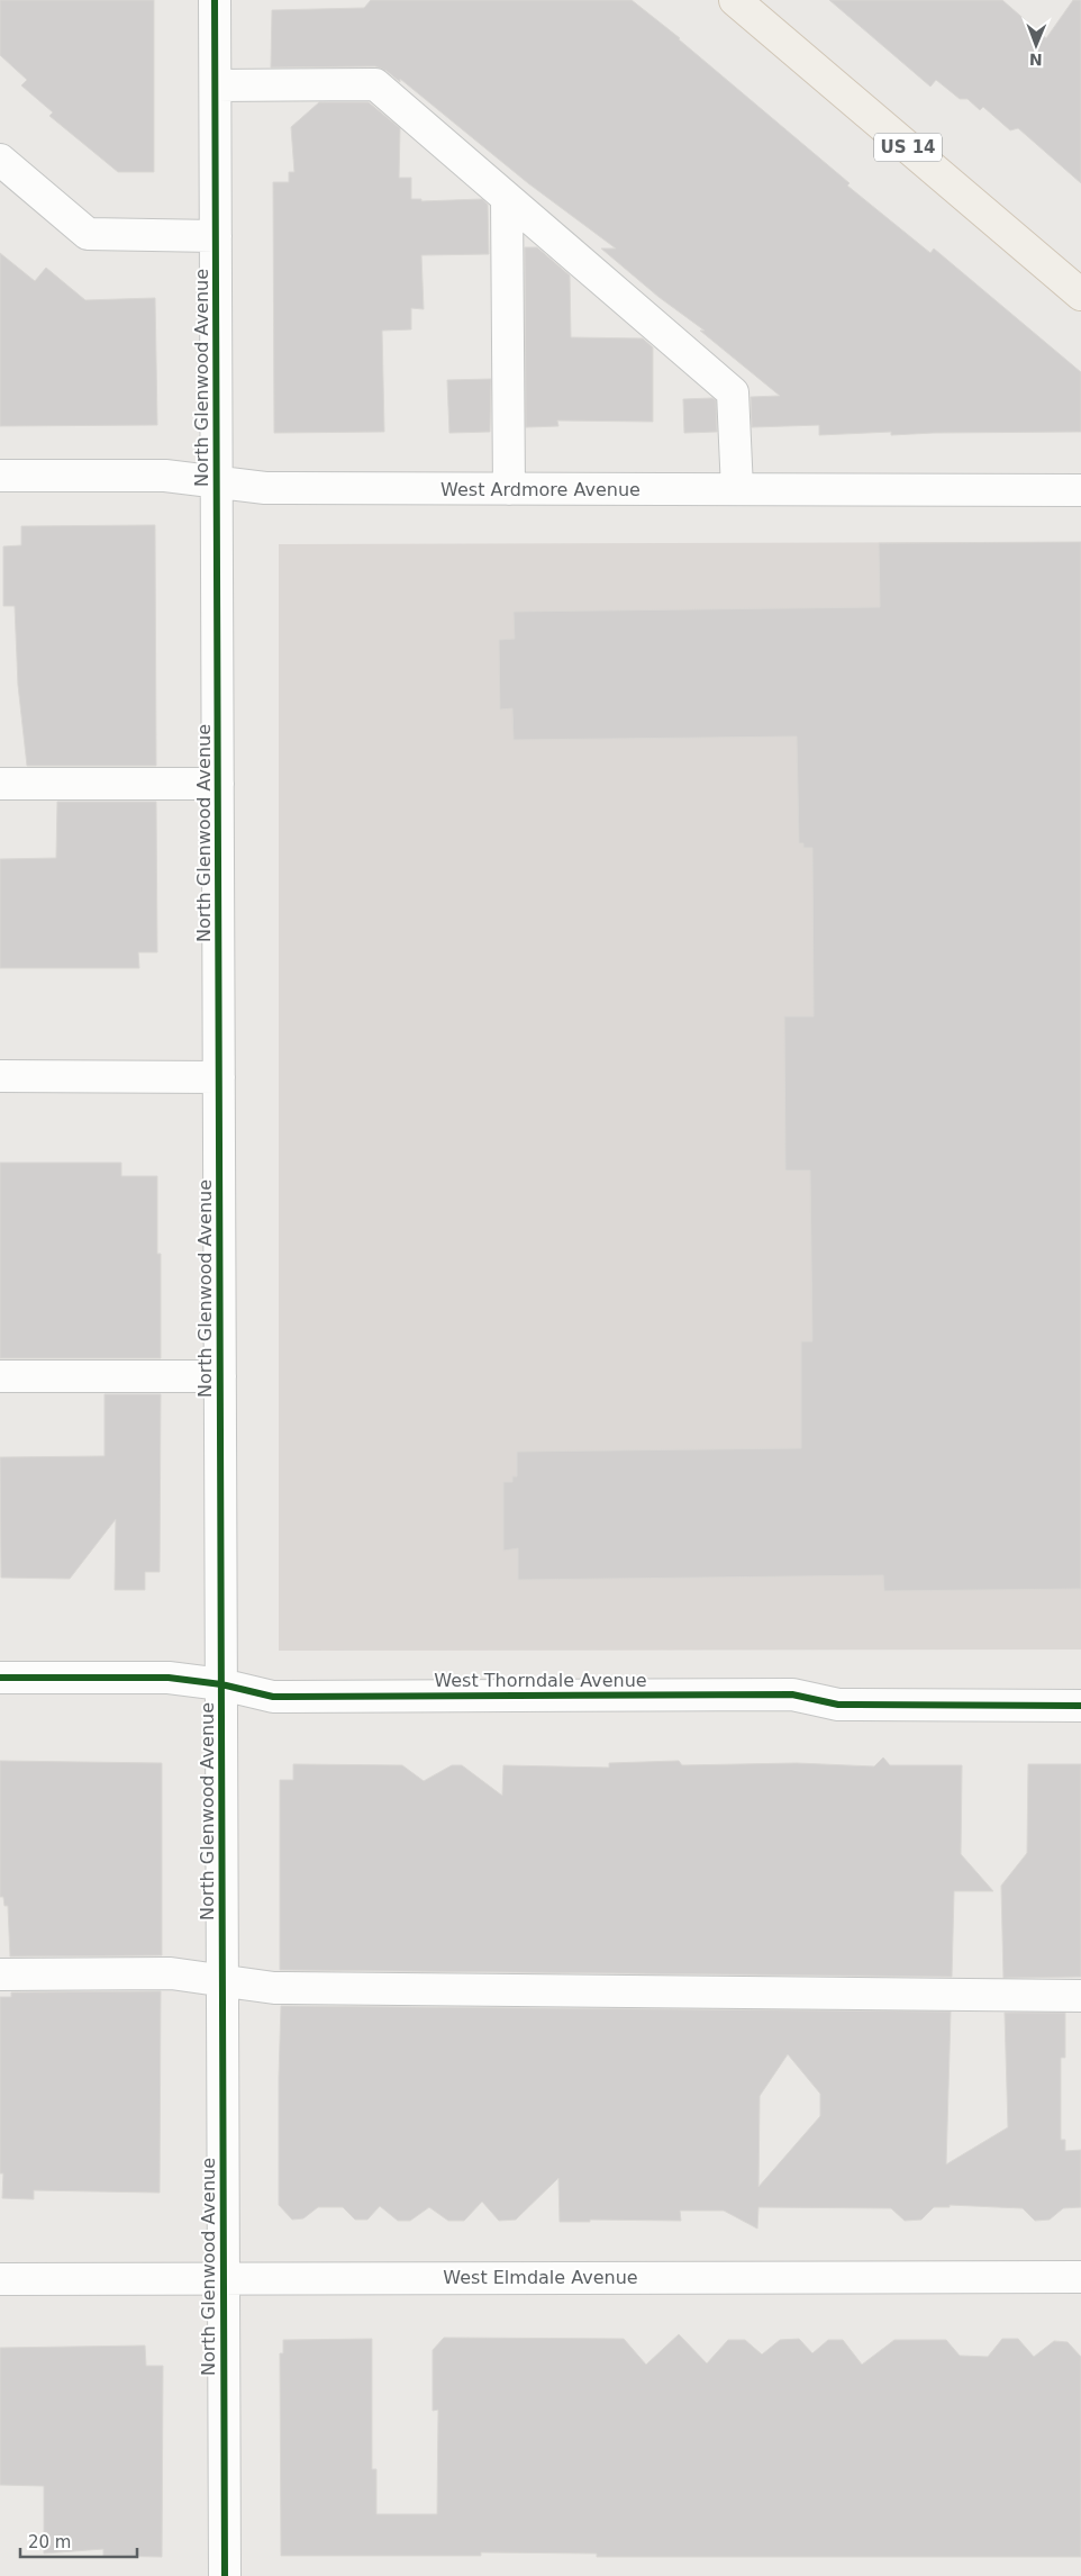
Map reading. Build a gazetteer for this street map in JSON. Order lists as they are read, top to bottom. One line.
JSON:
{"streets":{"main road":["US 14"],"street":["North Glenwood Avenue","West Ardmore Avenue","West Thorndale Avenue","West Elmdale Avenue"]},"crossings":[["North Glenwood Avenue","West Ardmore Avenue"],["North Glenwood Avenue","West Thorndale Avenue"],["North Glenwood Avenue","West Elmdale Avenue"]],"scale_bar":"20 m","north":"bottom"}
